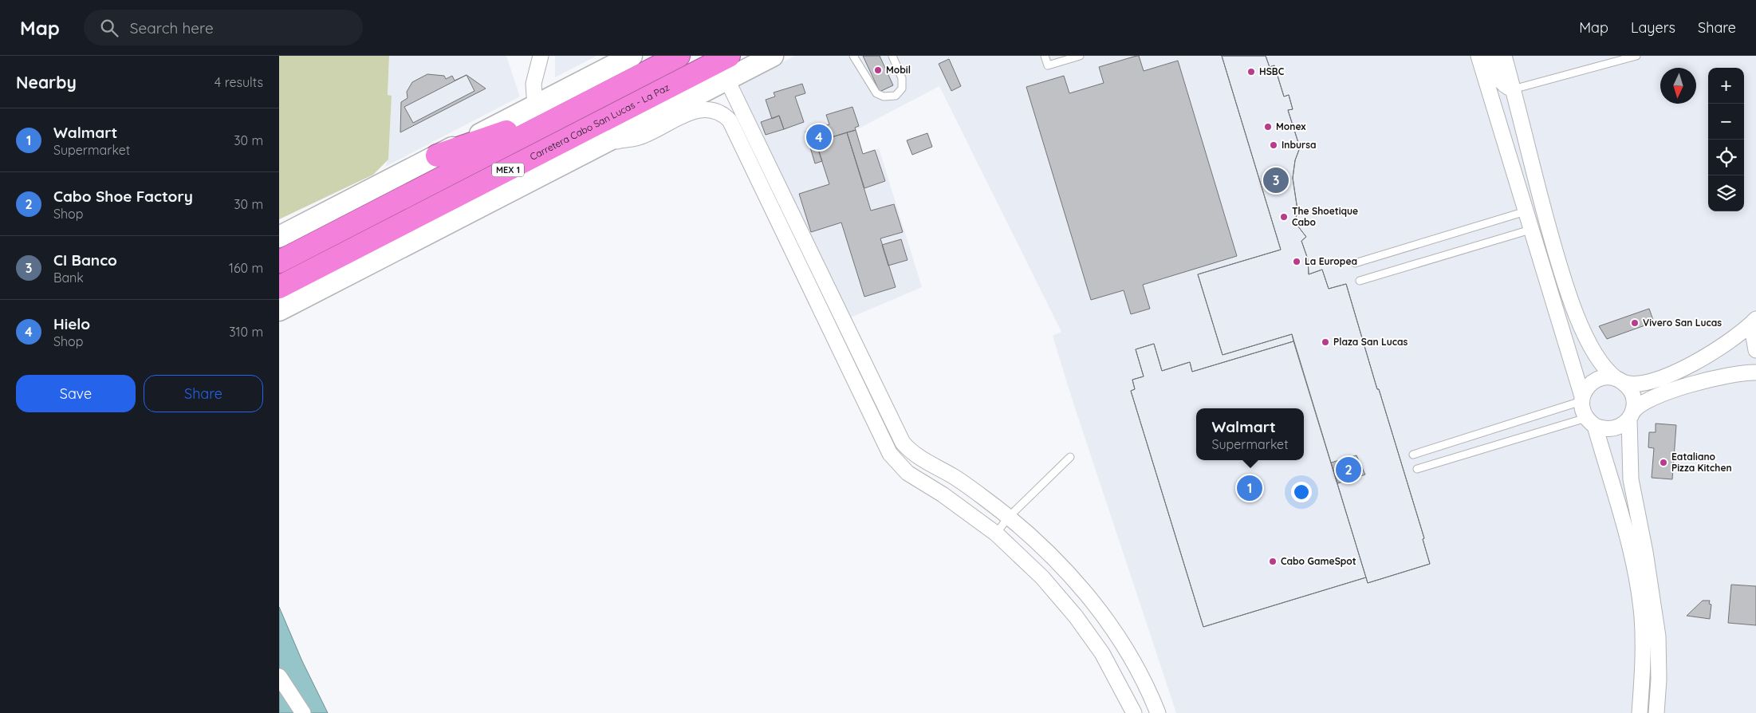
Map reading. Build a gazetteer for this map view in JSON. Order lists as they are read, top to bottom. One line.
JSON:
{"streets":{"highway":["Carretera Cabo San Lucas - La Paz","MEX 1"]},"places":["Mobil","HSBC","Monex","Inbursa","The Shoetique Cabo","La Europea","Vivero San Lucas","Plaza San Lucas","Eataliano Pizza Kitchen","Cabo GameSpot"],"north":"bottom","page":{"header":"Map","search":"Search here","nav":["Map","Layers","Share"],"heading":["Nearby","4 results"],"map_buttons":["+","−"],"list":[{"mark":"1","name":"Walmart","note":"Supermarket","value":"30 m"},{"mark":"2","name":"Cabo Shoe Factory","note":"Shop","value":"30 m"},{"mark":"3","name":"CI Banco","note":"Bank","value":"160 m"},{"mark":"4","name":"Hielo","note":"Shop","value":"310 m"}],"pins":["4","3","2","1"],"buttons":["Save","Share"],"popup":["Walmart","Supermarket"]}}
